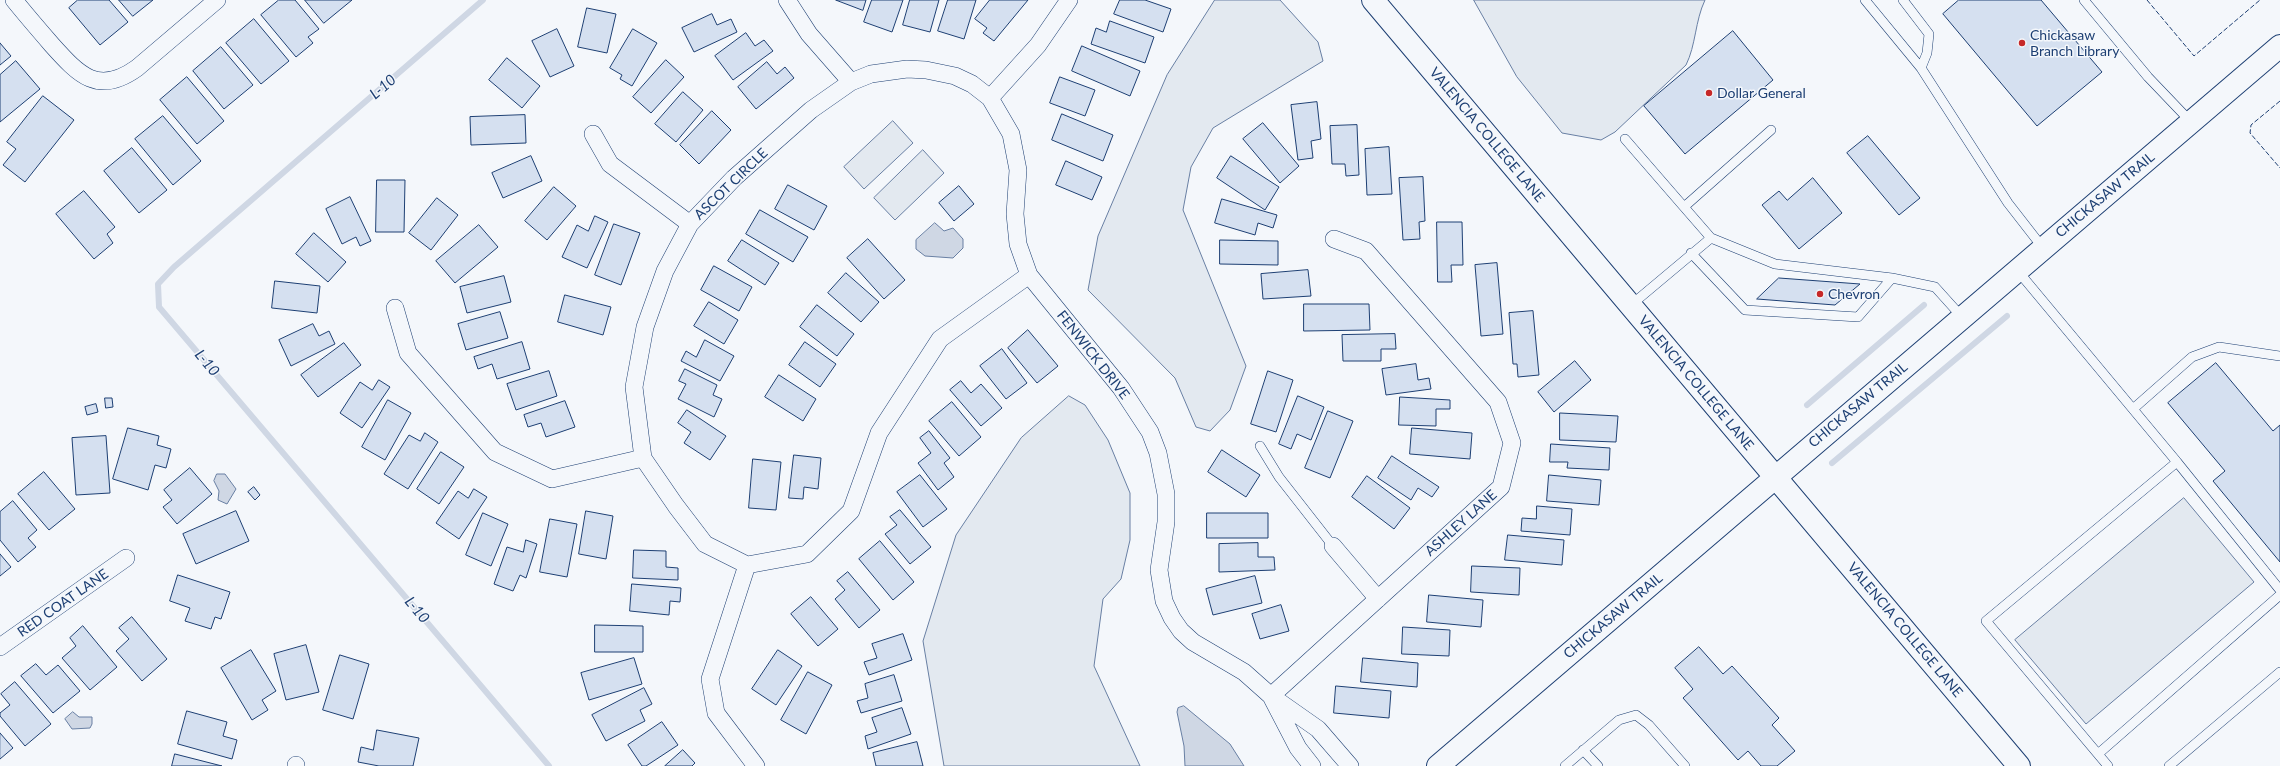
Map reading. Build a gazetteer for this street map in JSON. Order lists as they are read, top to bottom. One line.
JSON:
{"streets":{"street":["VALENCIA COLLEGE LANE","ASCOT CIRCLE","CHICKASAW TRAIL","FENWICK DRIVE","ASHLEY LANE","RED COAT LANE"]},"crossings":[["VALENCIA COLLEGE LANE","CHICKASAW TRAIL"],["ASCOT CIRCLE","FENWICK DRIVE"],["FENWICK DRIVE","ASHLEY LANE"]],"water":["L-10"],"places":["Chickasaw Branch Library","Dollar General","Chevron"]}
